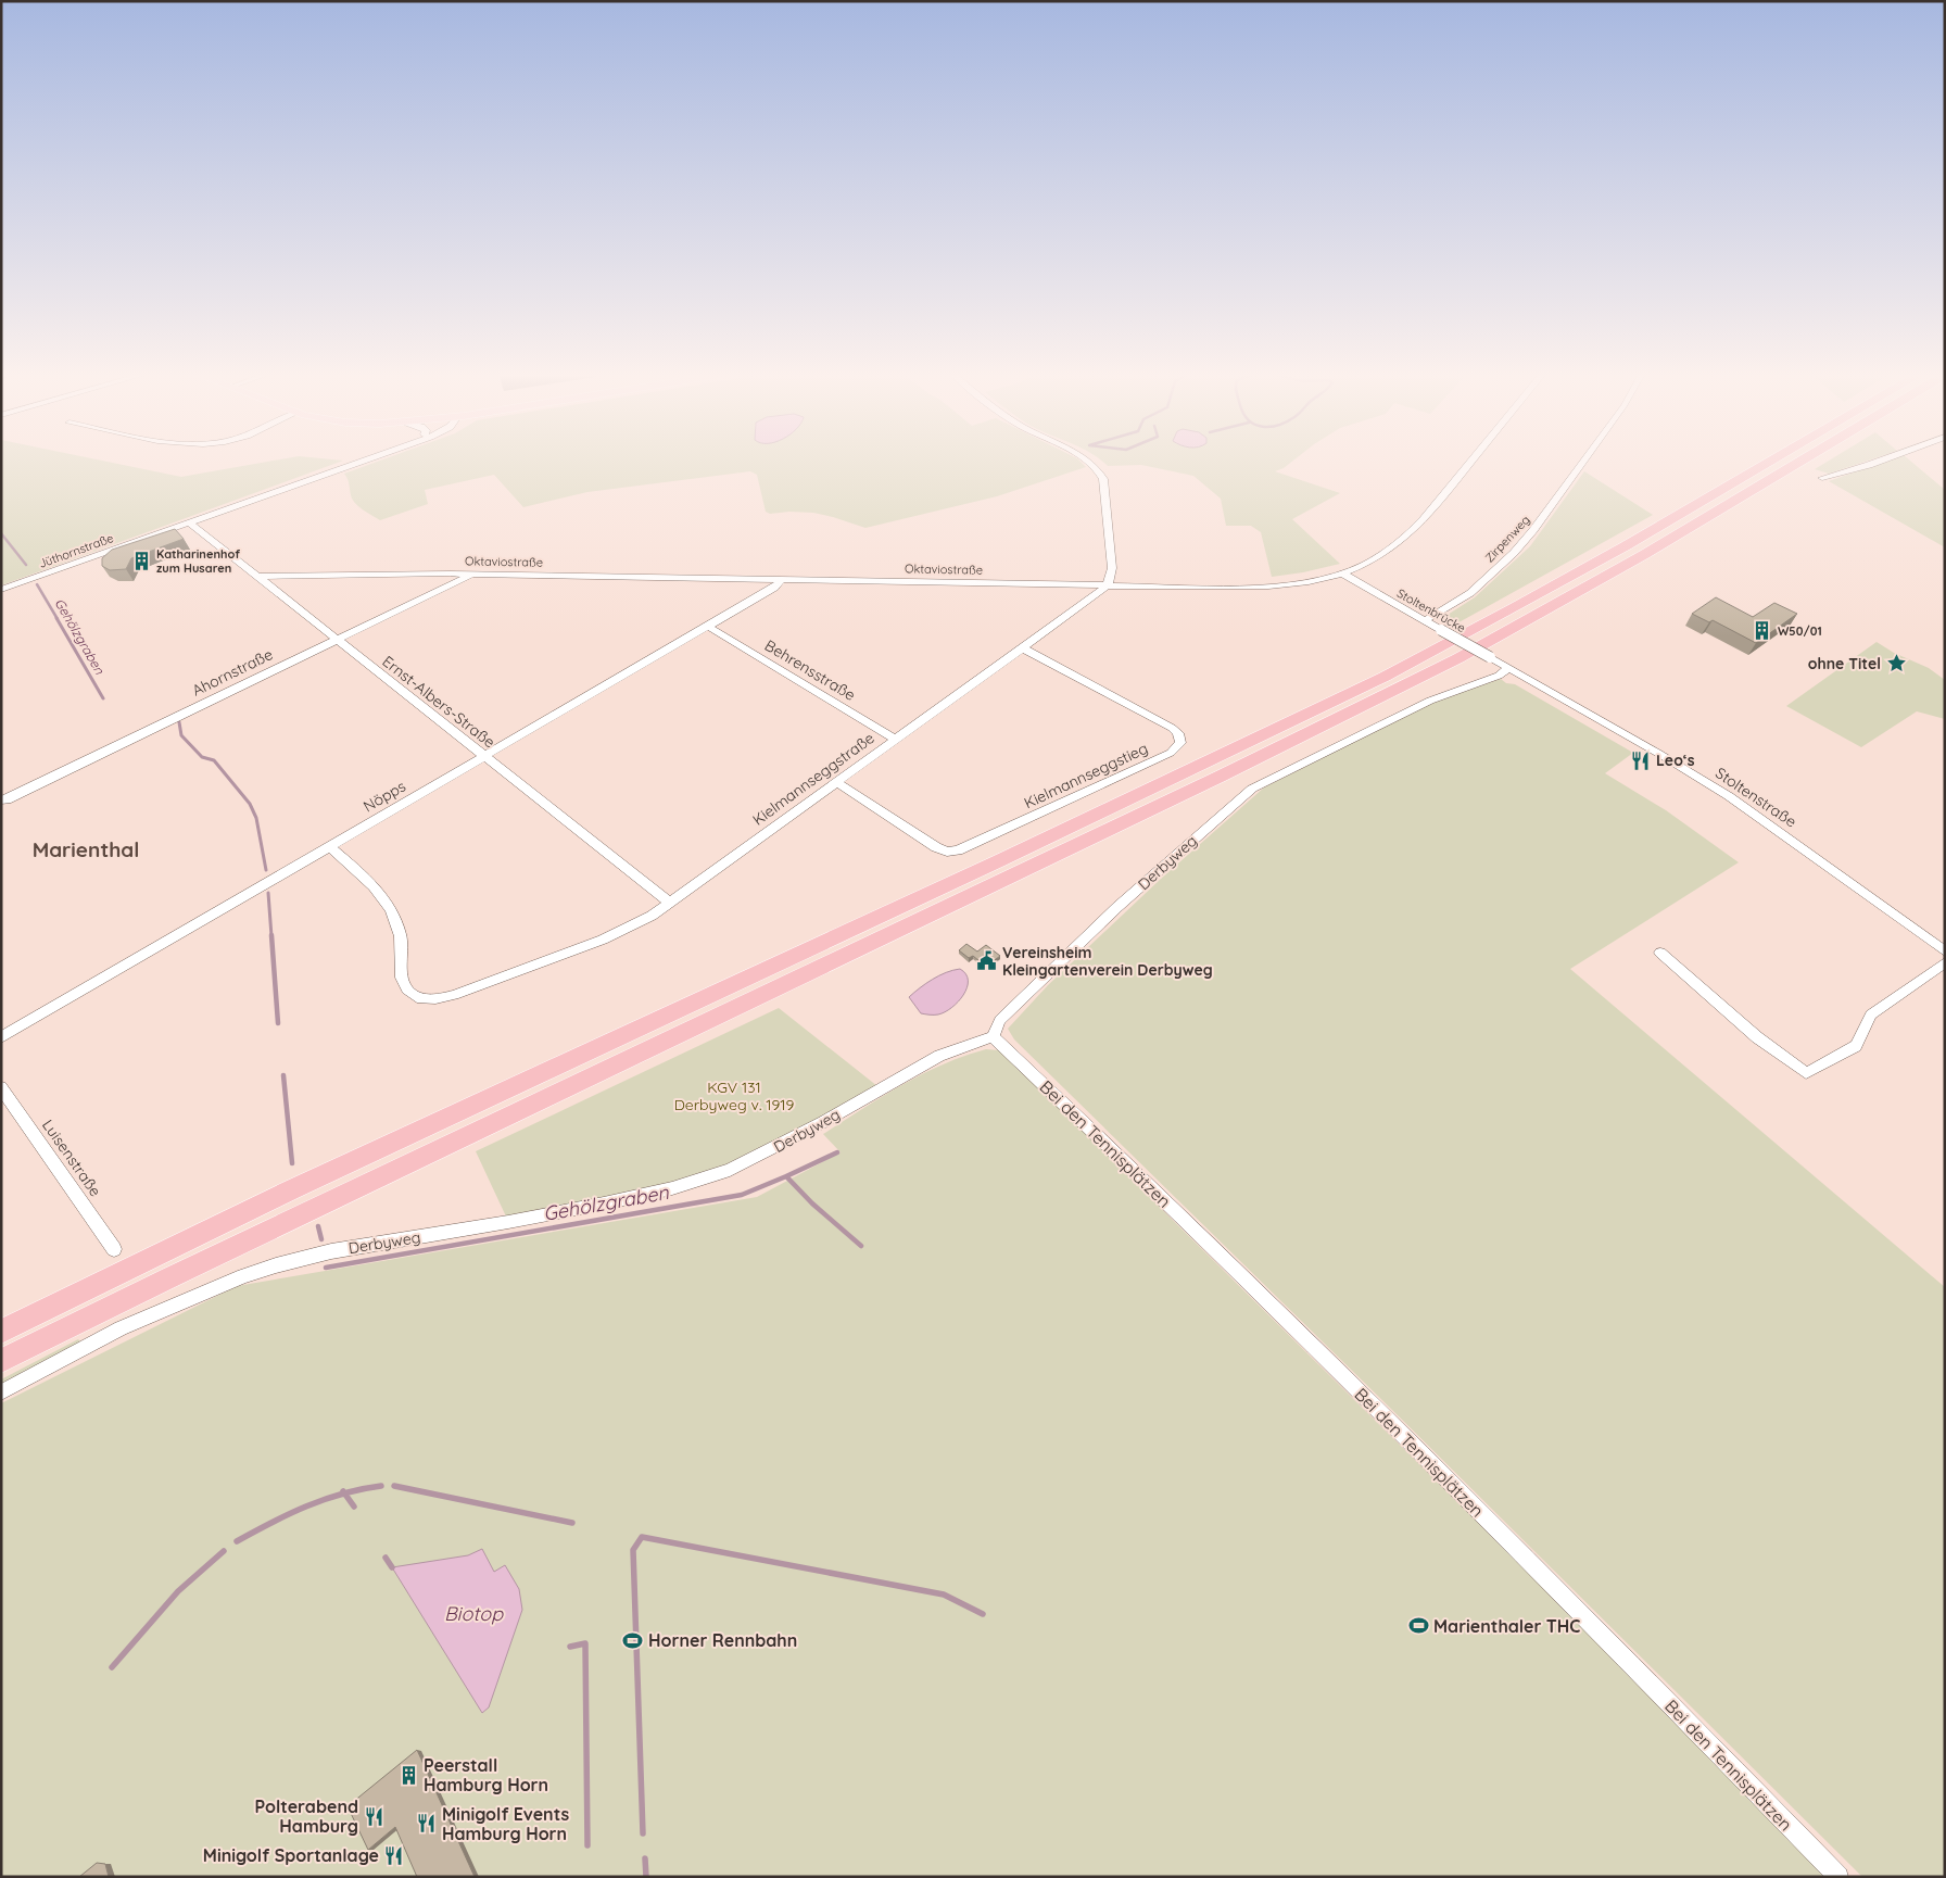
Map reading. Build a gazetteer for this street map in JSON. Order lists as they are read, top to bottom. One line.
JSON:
{"streets":{"street":["Zirpenweg","Jüthornstraße","Oktaviostraße","Stoltenbrücke","Behrensstraße","Ahornstraße","Ernst-Albers-Straße","Kielmannseggstieg","Kielmannseggstraße","Nöpps","Stoltenstraße","Derbyweg","Bei den Tennisplätzen","Luisenstraße"]},"crossings":[["Zirpenweg","Stoltenbrücke"],["Jüthornstraße","Ernst-Albers-Straße"],["Oktaviostraße","Stoltenbrücke"],["Oktaviostraße","Ahornstraße"],["Oktaviostraße","Ernst-Albers-Straße"],["Oktaviostraße","Kielmannseggstraße"],["Oktaviostraße","Nöpps"],["Stoltenbrücke","Stoltenstraße"],["Stoltenbrücke","Derbyweg"],["Behrensstraße","Kielmannseggstraße"],["Behrensstraße","Nöpps"],["Ahornstraße","Ernst-Albers-Straße"],["Ernst-Albers-Straße","Kielmannseggstraße"],["Ernst-Albers-Straße","Nöpps"],["Kielmannseggstieg","Kielmannseggstraße"],["Kielmannseggstraße","Nöpps"],["Stoltenstraße","Derbyweg"],["Derbyweg","Bei den Tennisplätzen"]],"districts":["Marienthal"],"water":["Gehölzgraben","Biotop"],"parks":["KGV 131 Derbyweg v. 1919"],"places":{"building":["Katharinenhof zum Husaren","W50/01","Peerstall Hamburg Horn"],"place":["ohne Titel"],"restaurant":["Leo‘s","Polterabend Hamburg","Minigolf Events Hamburg Horn","Minigolf Sportanlage"],"public building":["Vereinsheim Kleingartenverein Derbyweg"],"sports":["Marienthaler THC","Horner Rennbahn"]}}
